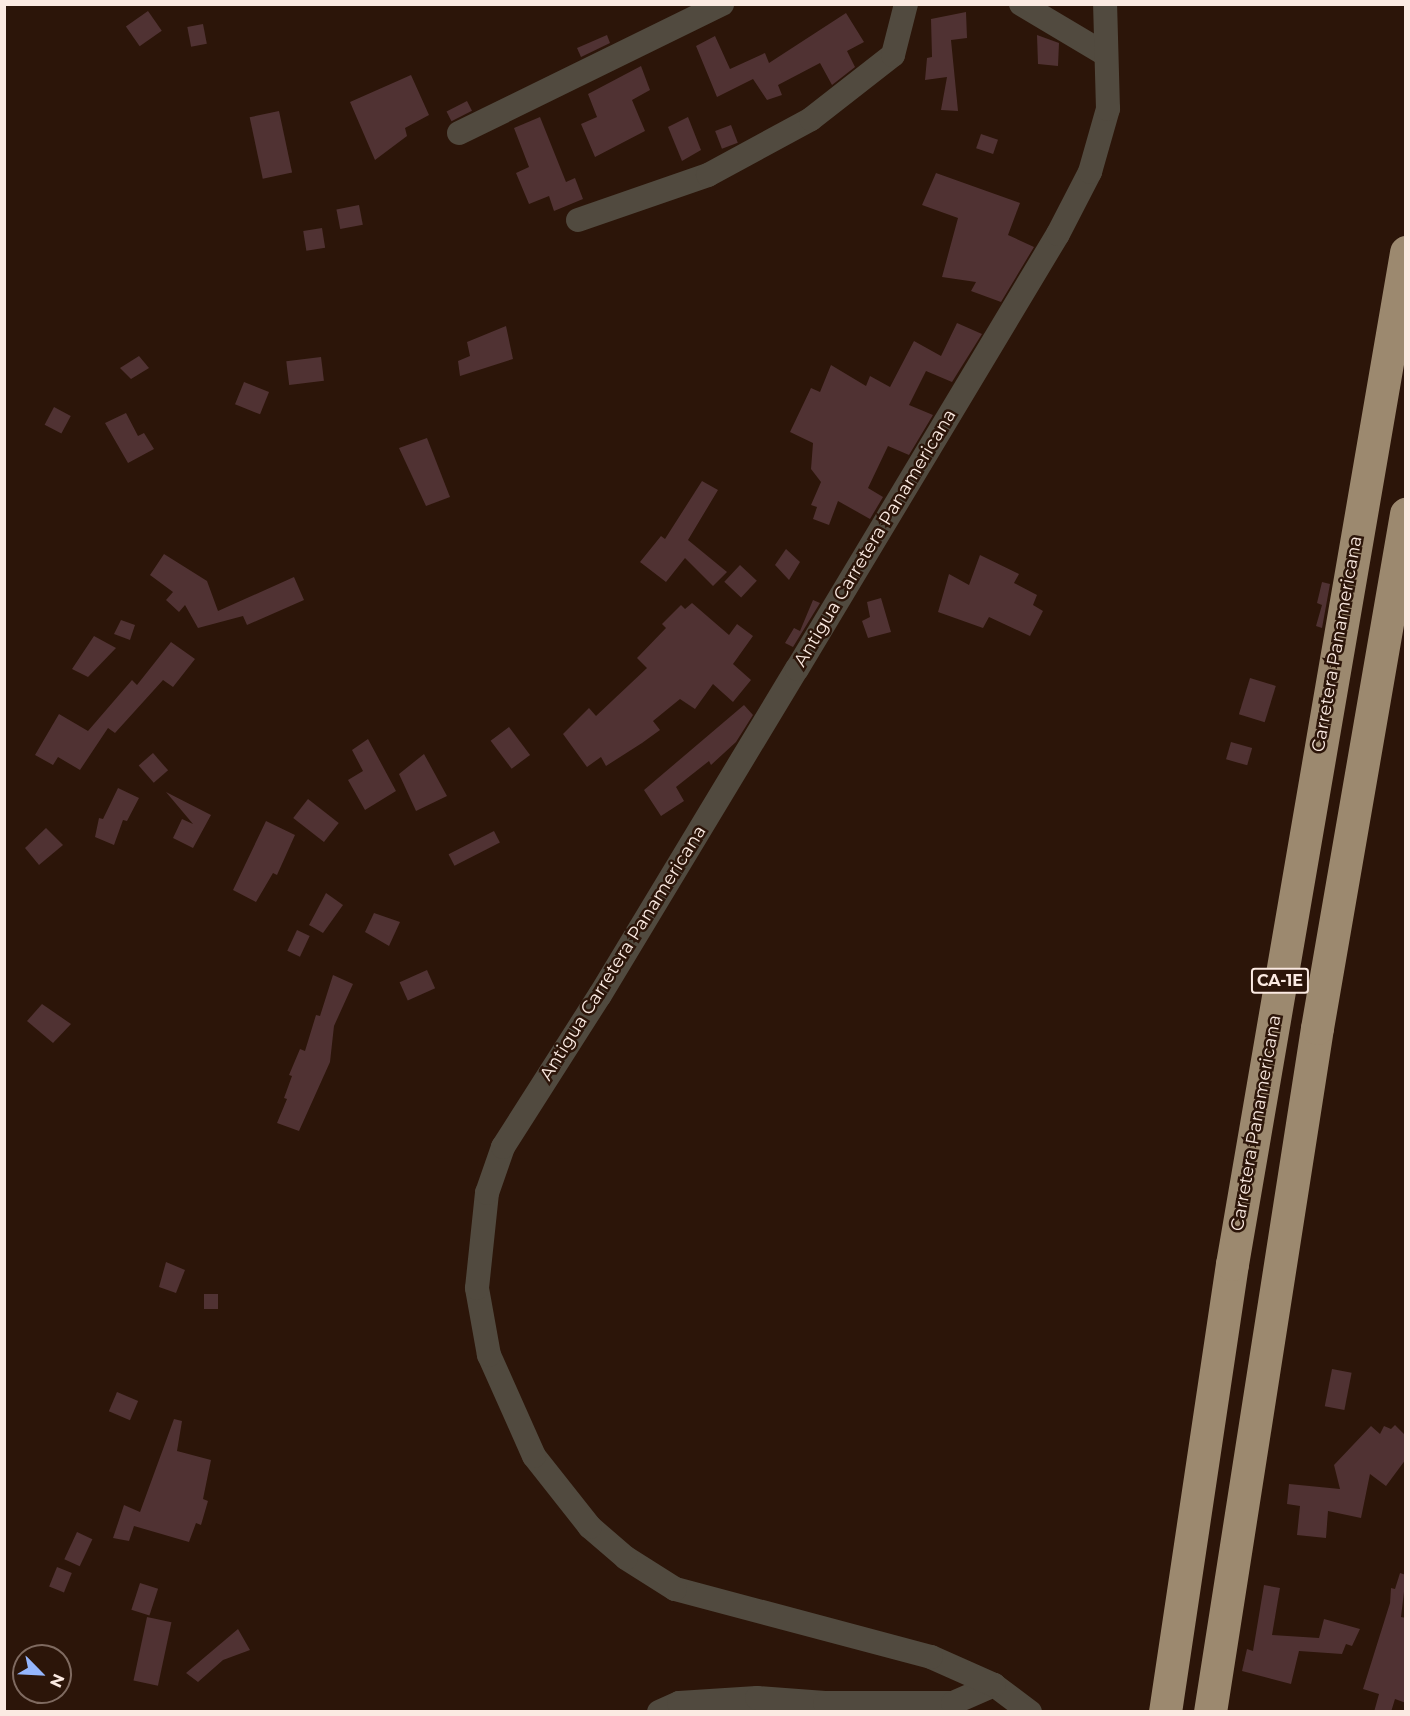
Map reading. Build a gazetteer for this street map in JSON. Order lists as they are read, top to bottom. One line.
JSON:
{"streets":{"highway":["Carretera Panamericana","CA-1E"],"street":["Antigua Carretera Panamericana"]},"north":"bottom right"}
